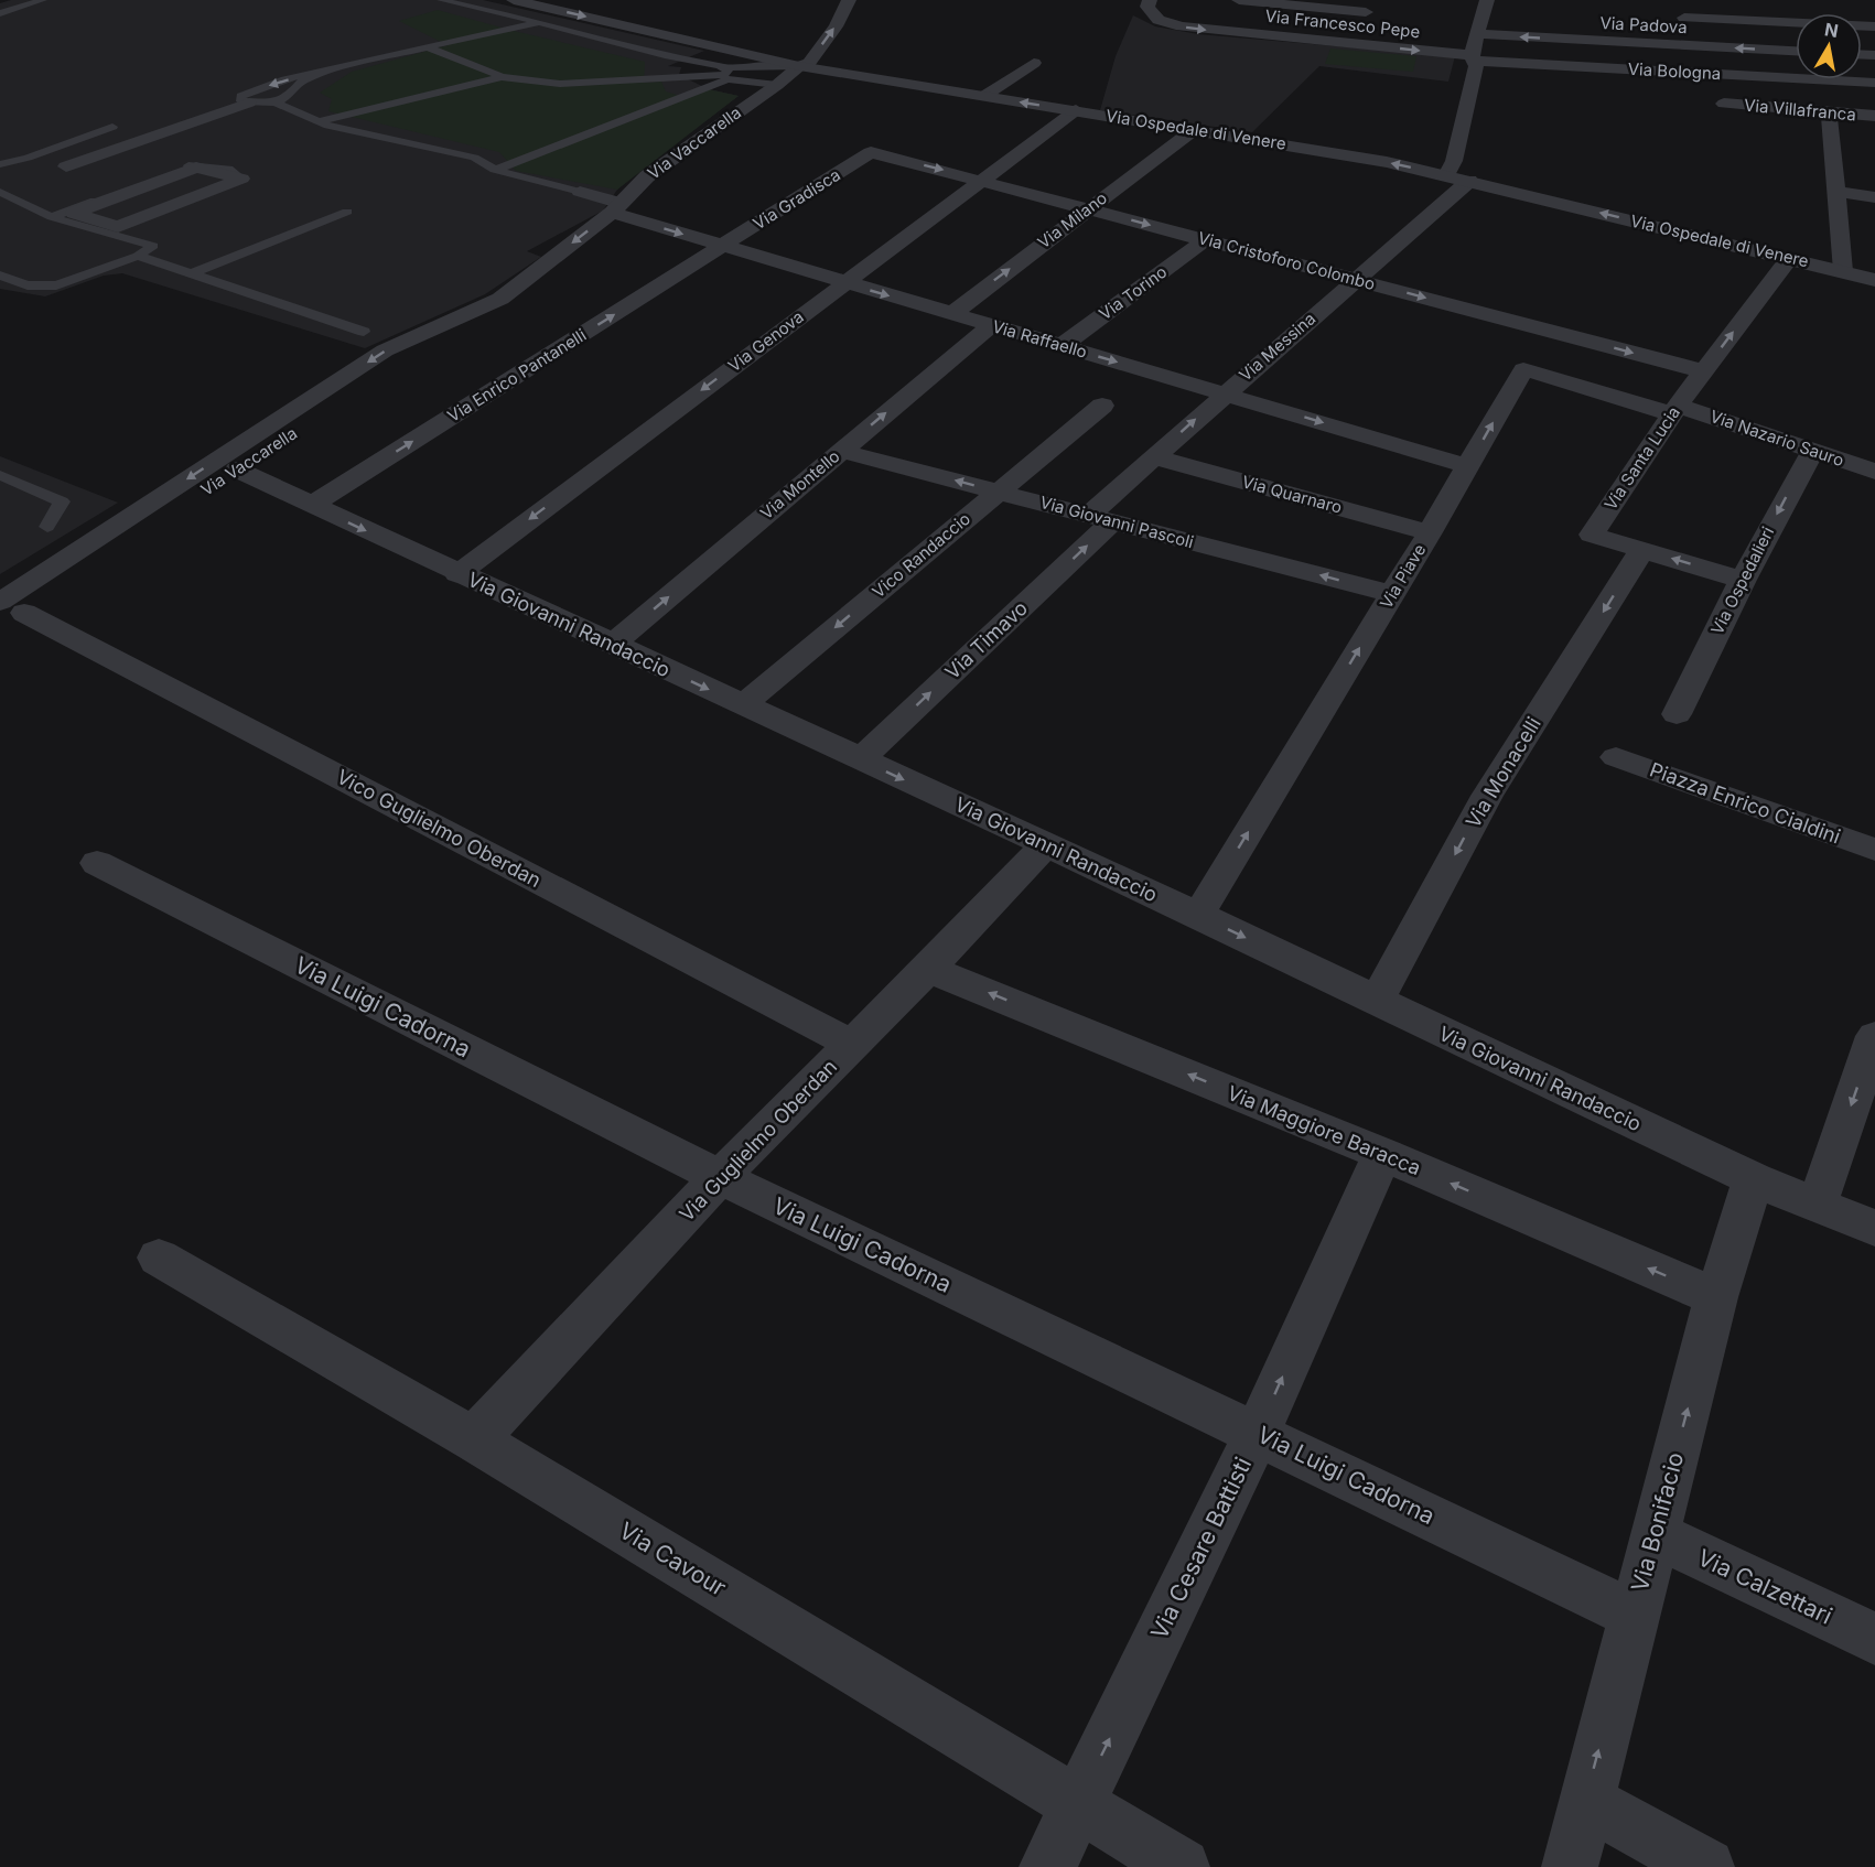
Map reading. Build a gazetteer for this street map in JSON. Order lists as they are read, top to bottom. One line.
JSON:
{"streets":{"street":["Via Francesco Pepe","Via Padova","Via Bologna","Via Villafranca","Via Ospedale di Venere","Via Vaccarella","Via Gradisca","Via Milano","Via Cristoforo Colombo","Via Torino","Via Raffaello","Via Genova","Via Messina","Via Enrico Pantanelli","Via Nazario Sauro","Via Santa Lucia","Via Montello","Via Quarnaro","Via Giovanni Pascoli","Vico Randaccio","Via Piave","Via Ospedalieri","Via Giovanni Randaccio","Via Timavo","Via Monacelli","Piazza Enrico Cialdini","Vico Guglielmo Oberdan","Via Luigi Cadorna","Via Maggiore Baracca","Via Guglielmo Oberdan","Via Bonifacio","Via Cesare Battisti","Via Cavour","Via Calzettari"]},"crossings":[["Via Francesco Pepe","Via Bologna"],["Via Ospedale di Venere","Via Vaccarella"],["Via Ospedale di Venere","Via Milano"],["Via Ospedale di Venere","Via Genova"],["Via Ospedale di Venere","Via Messina"],["Via Ospedale di Venere","Via Santa Lucia"],["Via Vaccarella","Via Raffaello"],["Via Vaccarella","Via Giovanni Randaccio"],["Via Vaccarella","Vico Guglielmo Oberdan"],["Via Gradisca","Via Cristoforo Colombo"],["Via Gradisca","Via Raffaello"],["Via Gradisca","Via Enrico Pantanelli"],["Via Milano","Via Cristoforo Colombo"],["Via Milano","Via Raffaello"],["Via Cristoforo Colombo","Via Torino"],["Via Cristoforo Colombo","Via Genova"],["Via Cristoforo Colombo","Via Messina"],["Via Cristoforo Colombo","Via Santa Lucia"],["Via Torino","Via Raffaello"],["Via Raffaello","Via Genova"],["Via Raffaello","Via Messina"],["Via Raffaello","Via Enrico Pantanelli"],["Via Raffaello","Via Montello"],["Via Raffaello","Via Piave"],["Via Genova","Via Giovanni Randaccio"],["Via Messina","Via Quarnaro"],["Via Messina","Via Giovanni Pascoli"],["Via Messina","Via Timavo"],["Via Enrico Pantanelli","Via Giovanni Randaccio"],["Via Nazario Sauro","Via Santa Lucia"],["Via Nazario Sauro","Via Piave"],["Via Nazario Sauro","Via Ospedalieri"],["Via Santa Lucia","Via Piave"],["Via Santa Lucia","Via Ospedalieri"],["Via Santa Lucia","Via Monacelli"],["Via Montello","Via Giovanni Pascoli"],["Via Montello","Via Giovanni Randaccio"],["Via Quarnaro","Via Piave"],["Via Giovanni Pascoli","Vico Randaccio"],["Via Giovanni Pascoli","Via Piave"],["Via Giovanni Pascoli","Via Timavo"],["Vico Randaccio","Via Giovanni Randaccio"],["Via Piave","Via Giovanni Randaccio"],["Via Giovanni Randaccio","Via Timavo"],["Via Giovanni Randaccio","Via Monacelli"],["Via Giovanni Randaccio","Via Guglielmo Oberdan"],["Via Giovanni Randaccio","Via Bonifacio"],["Vico Guglielmo Oberdan","Via Guglielmo Oberdan"],["Via Luigi Cadorna","Via Guglielmo Oberdan"],["Via Luigi Cadorna","Via Bonifacio"],["Via Luigi Cadorna","Via Cesare Battisti"],["Via Maggiore Baracca","Via Guglielmo Oberdan"],["Via Maggiore Baracca","Via Bonifacio"],["Via Maggiore Baracca","Via Cesare Battisti"],["Via Guglielmo Oberdan","Via Cavour"],["Via Bonifacio","Via Calzettari"],["Via Cesare Battisti","Via Cavour"]],"one_way":["Via Francesco Pepe","Via Milano","Via Cristoforo Colombo","Via Raffaello","Via Genova","Via Enrico Pantanelli","Via Montello","Via Giovanni Pascoli","Vico Randaccio","Via Piave","Via Ospedalieri","Via Giovanni Randaccio","Via Timavo","Via Monacelli","Via Maggiore Baracca","Via Bonifacio","Via Cesare Battisti"],"north":"top"}
